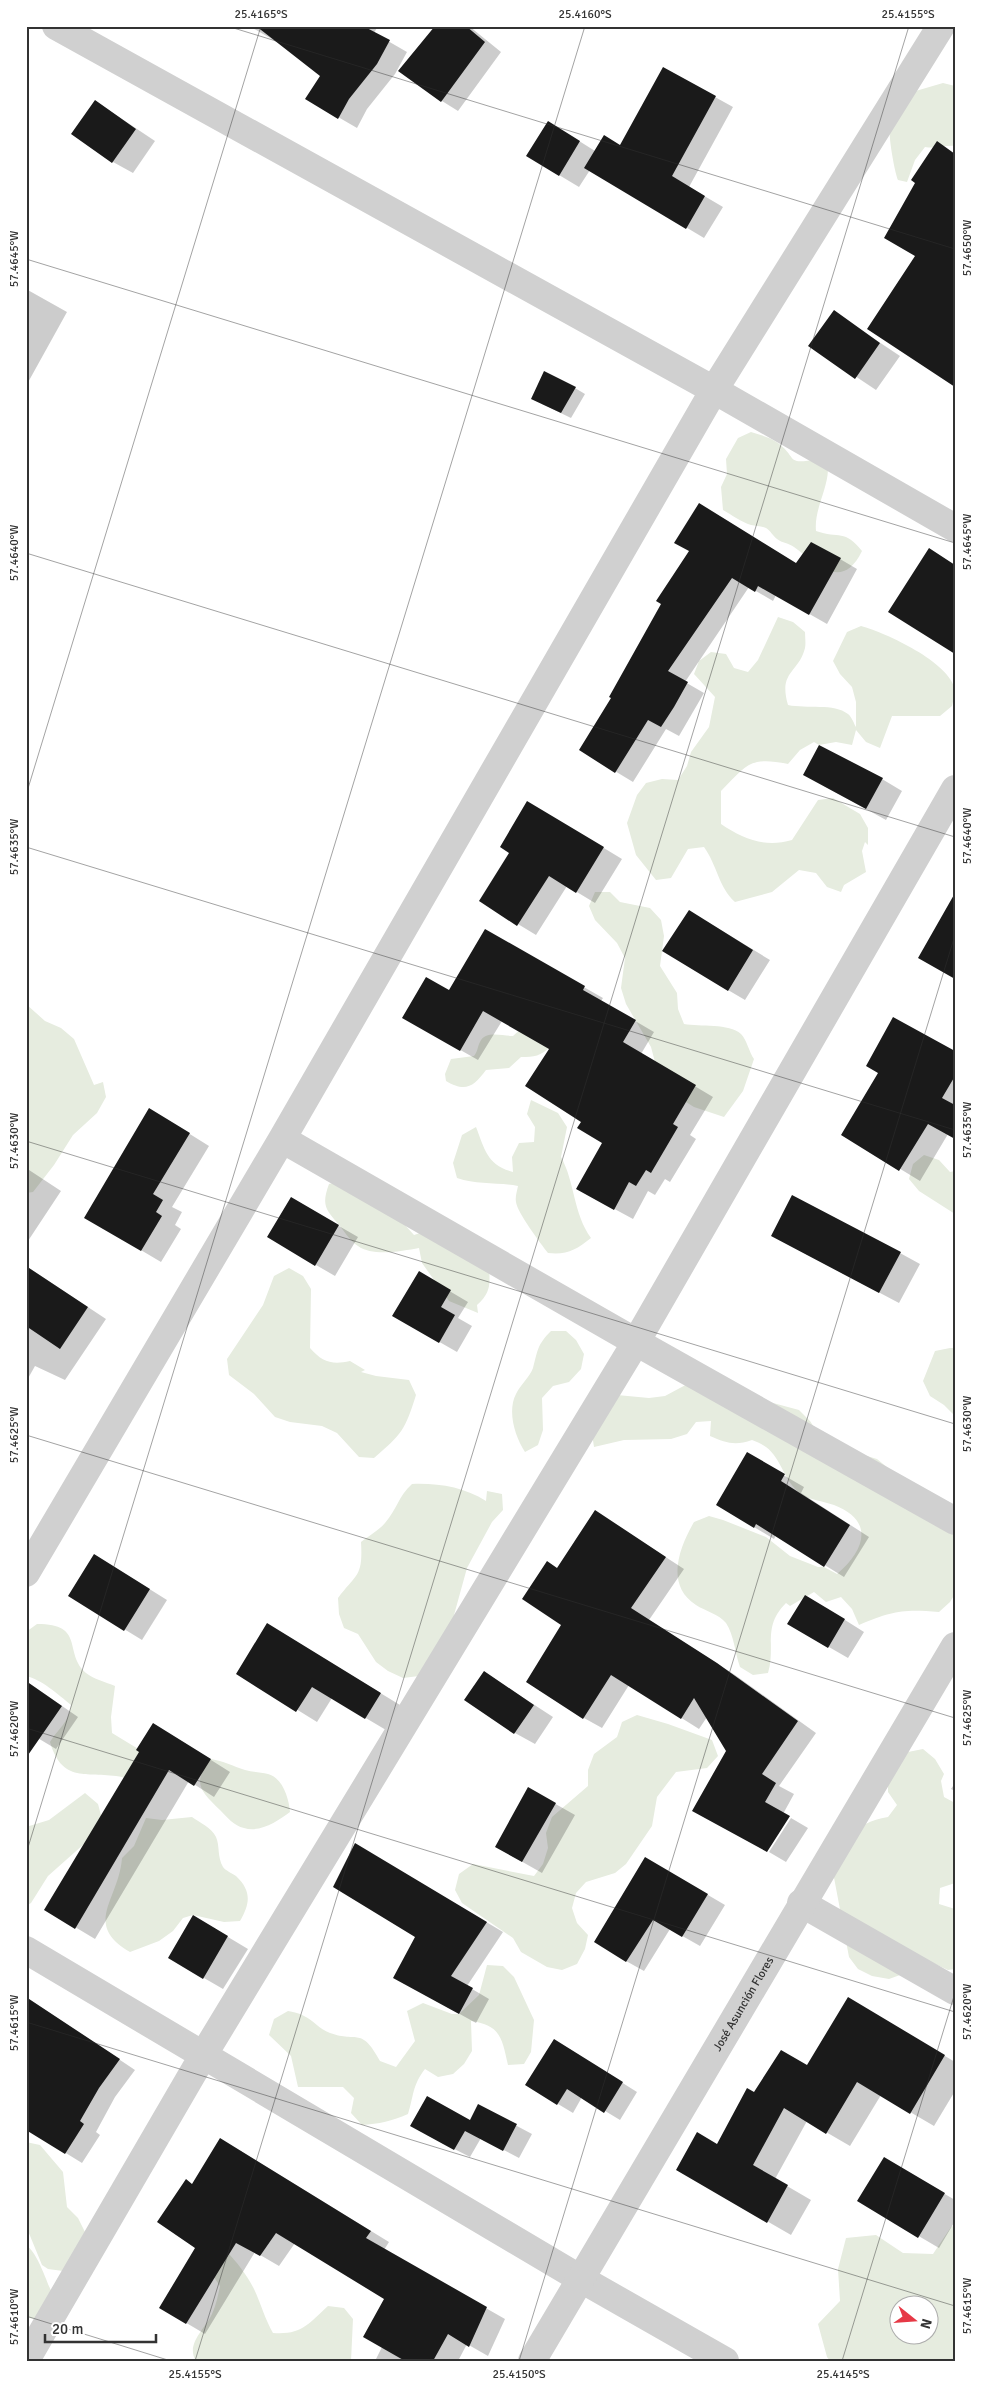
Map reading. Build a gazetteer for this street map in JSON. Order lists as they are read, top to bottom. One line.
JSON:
{"streets":{"street":["José Asunción Flores"]},"scale_bar":"20 m","north":"right","coordinates":["25.4165°S","25.4160°S","25.4155°S","57.4650°W","57.4645°W","57.4640°W","57.4635°W","57.4630°W","57.4625°W","57.4620°W","57.4615°W","57.4610°W","25.4150°S","25.4145°S"]}
